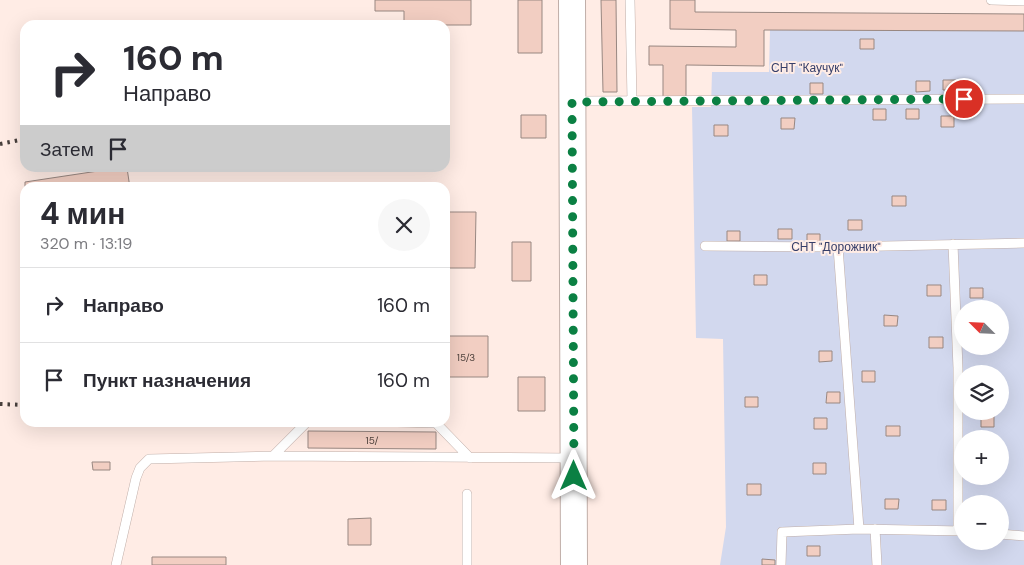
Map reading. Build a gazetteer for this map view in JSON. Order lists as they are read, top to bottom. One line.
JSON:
{"parks":["СНТ \"Каучук\"","СНТ \"Дорожник\""],"house_numbers":["15/3","15/"],"north":"top left","page":{"turn":["160 m","Направо"],"then":"Затем","heading":["4 мин","320 m · 13:19"],"list":[{"name":"Направо","value":"160 m"},{"name":"Пункт назначения","value":"160 m"}],"map_buttons":["+","−"]}}
